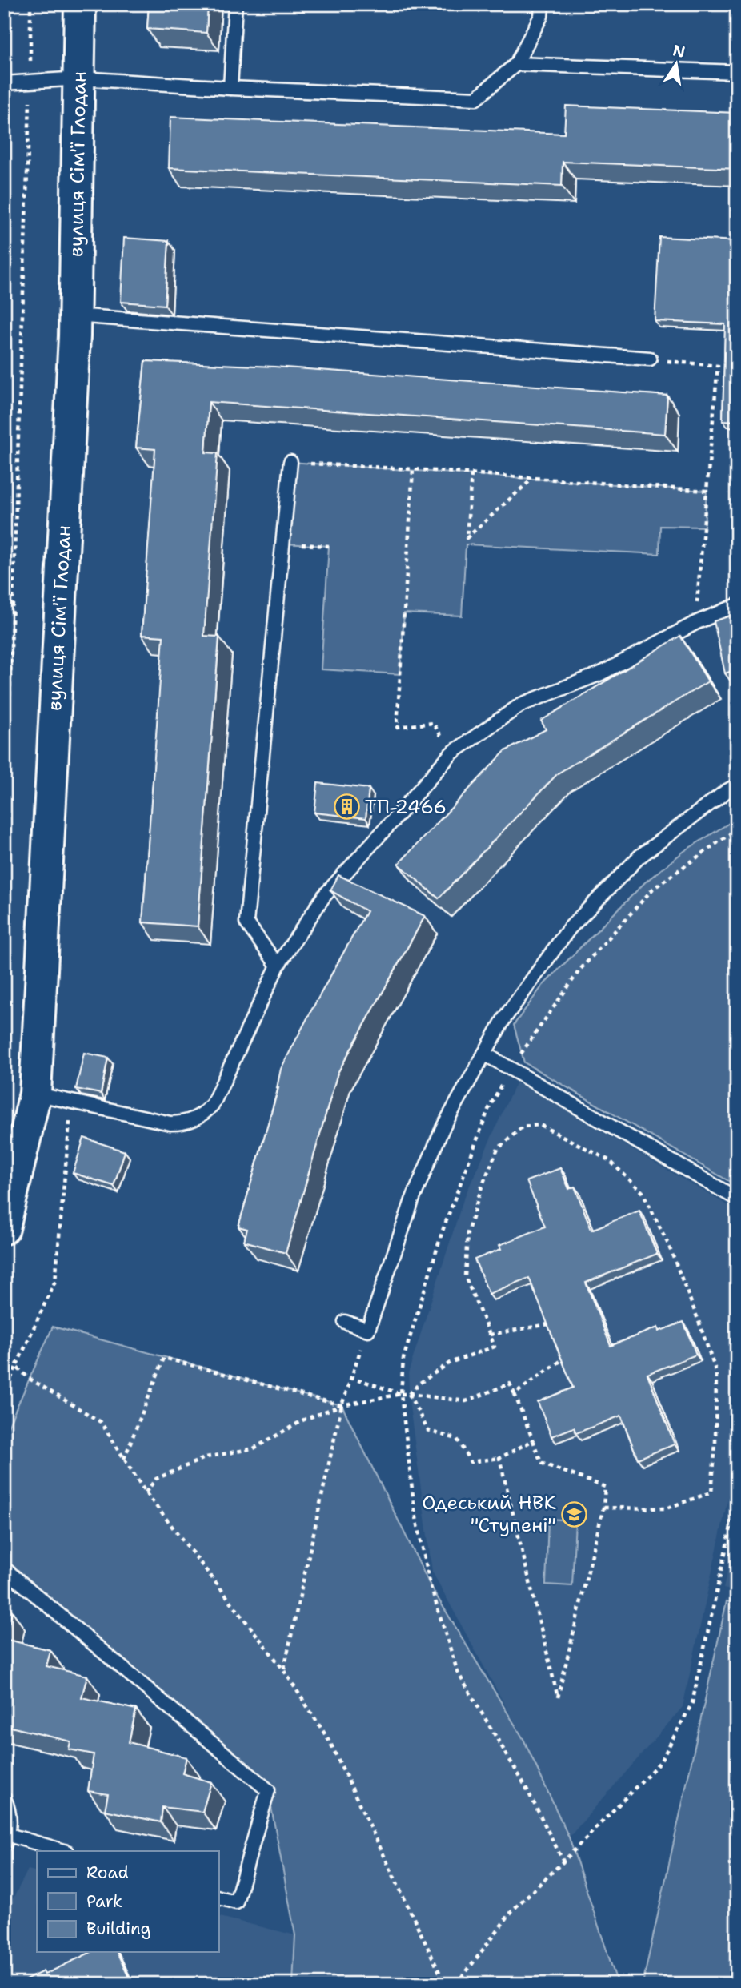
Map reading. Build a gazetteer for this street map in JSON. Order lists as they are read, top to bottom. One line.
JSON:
{"streets":{"street":["вулиця Сім'ї Глодан"]},"places":{"building":["ТП-2466"],"school or university":["Одеський НВК \"Ступені\""]},"legend":["Road","Park","Building"],"north":"top"}
